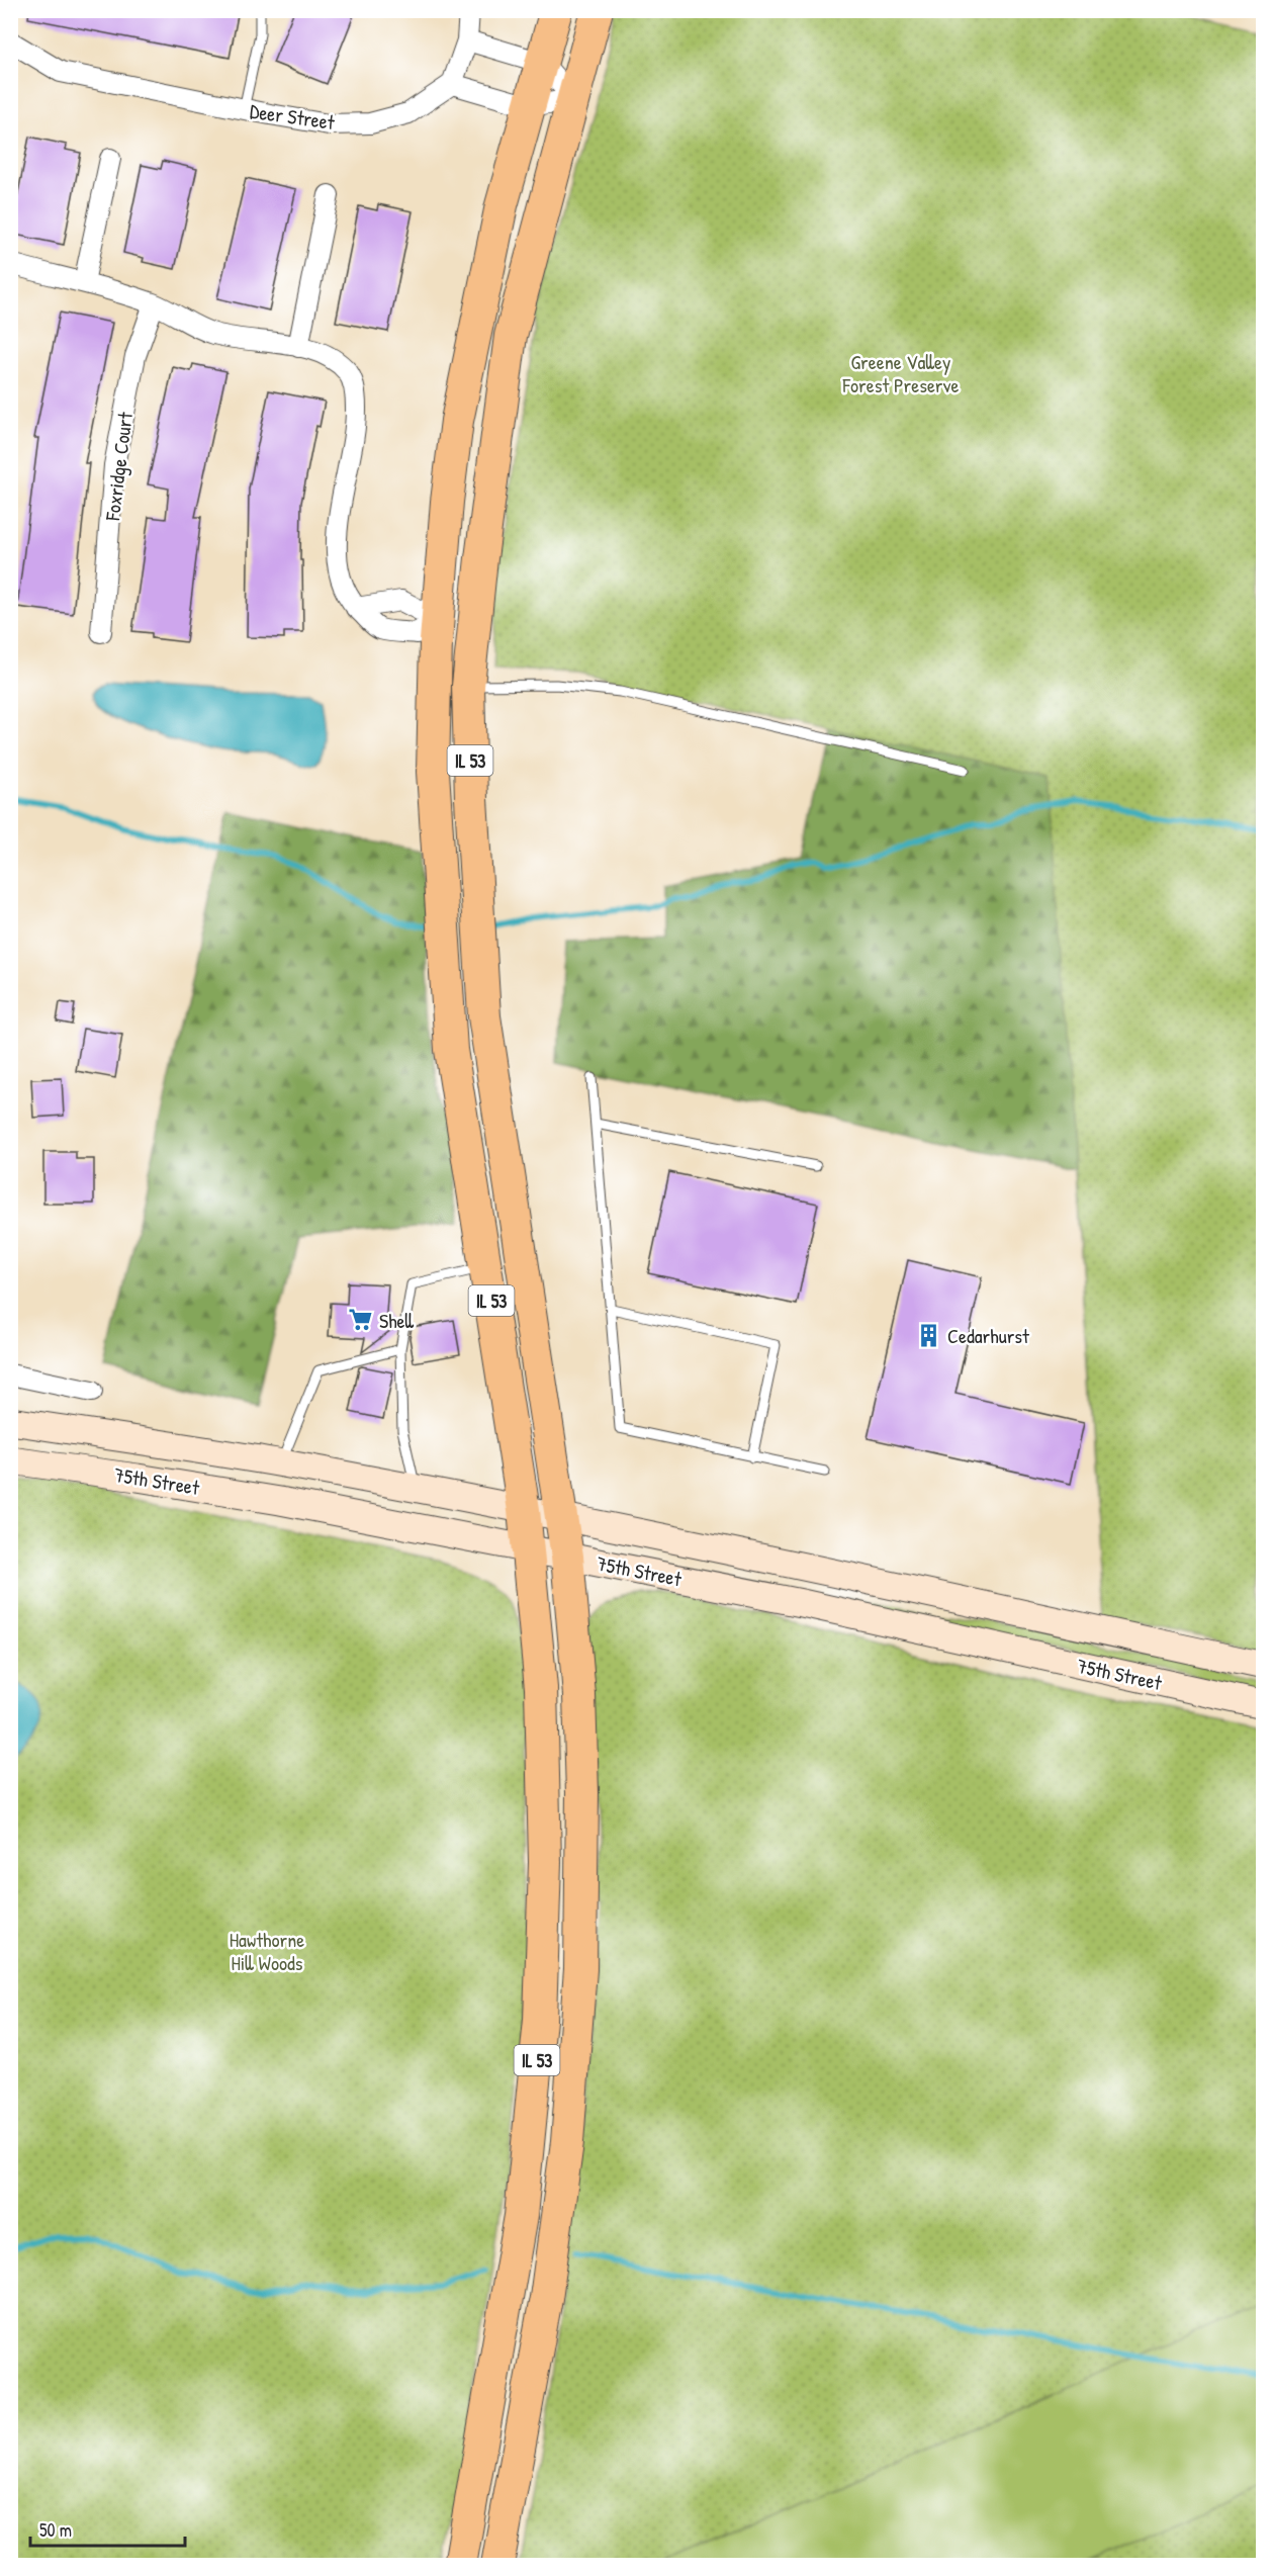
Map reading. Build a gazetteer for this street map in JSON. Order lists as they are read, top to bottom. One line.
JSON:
{"streets":{"main road":["IL 53","75th Street"],"street":["Deer Street","Foxridge Court"]},"crossings":[["IL 53","75th Street"]],"parks":["Greene Valley Forest Preserve","Hawthorne Hill Woods"],"places":{"supermarket":["Shell"],"building":["Cedarhurst"]},"scale_bar":"50 m"}
